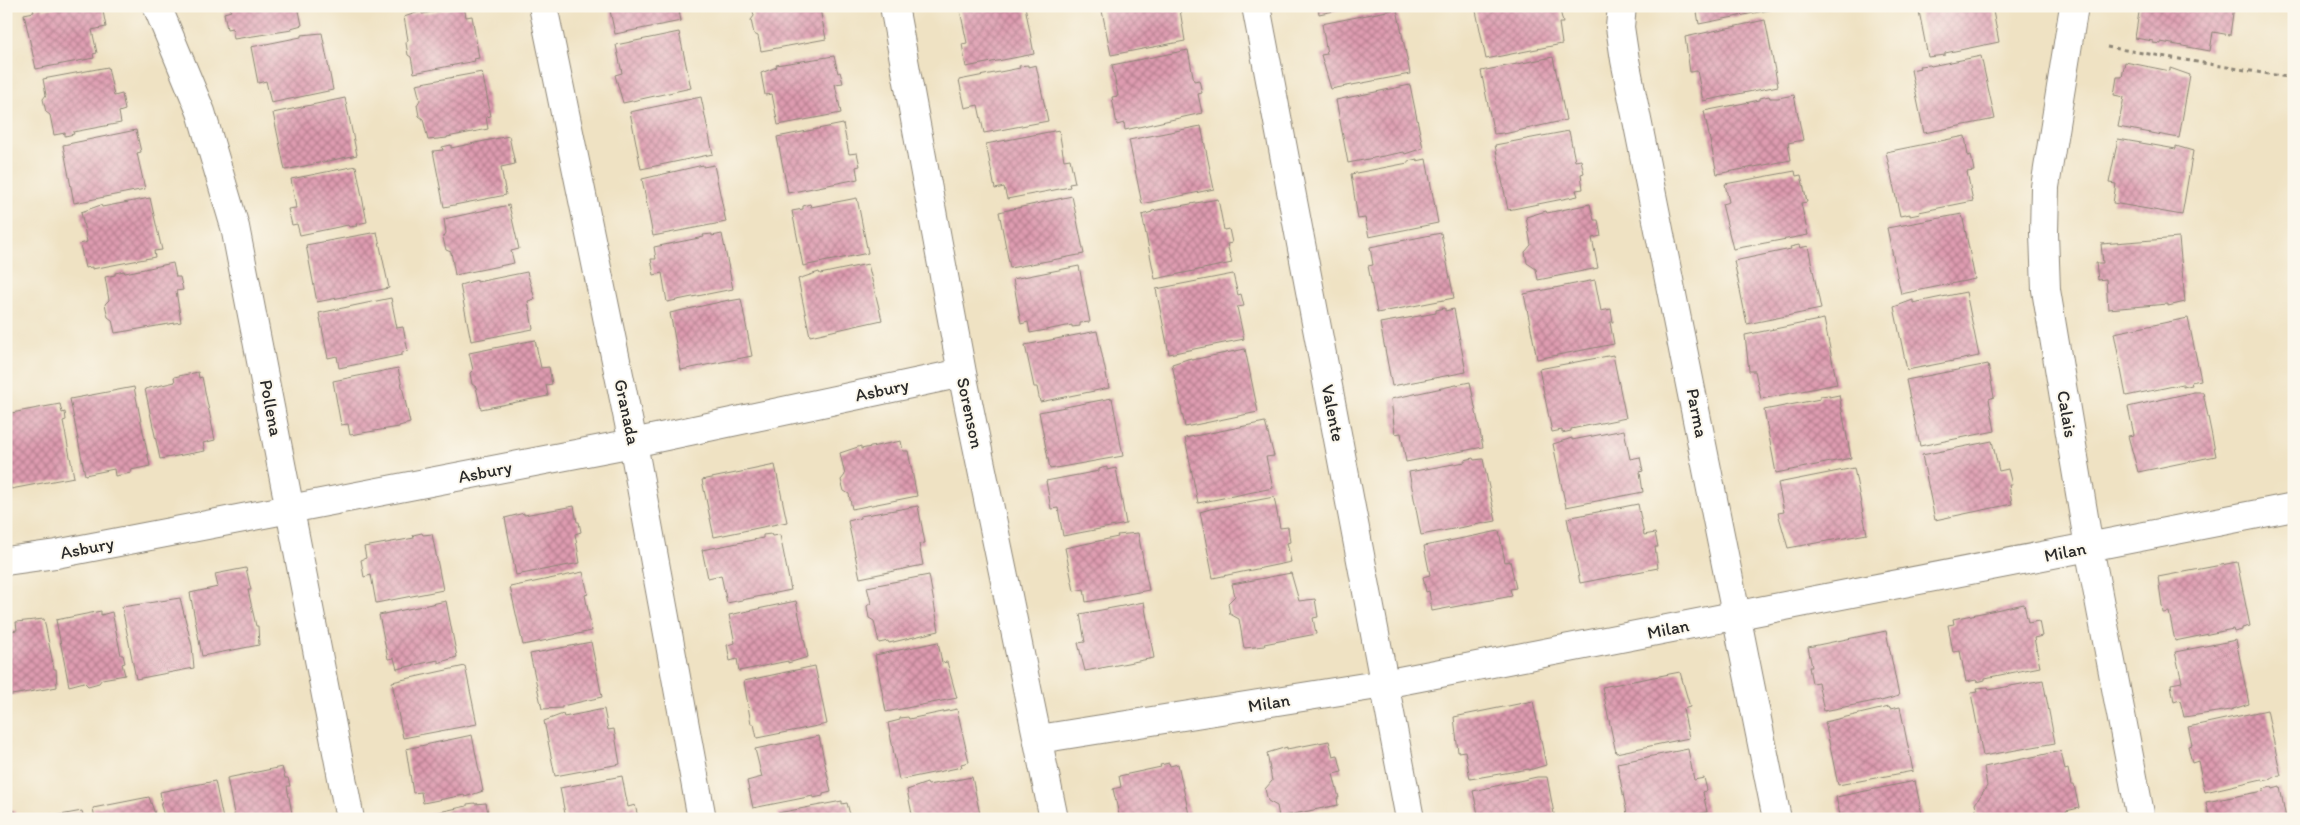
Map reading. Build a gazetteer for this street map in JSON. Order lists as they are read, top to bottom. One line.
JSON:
{"streets":{"street":["Asbury","Pollena","Granada","Sorenson","Valente","Parma","Calais","Milan"]},"crossings":[["Asbury","Pollena"],["Asbury","Granada"],["Asbury","Sorenson"],["Sorenson","Milan"],["Valente","Milan"],["Parma","Milan"],["Calais","Milan"]]}
